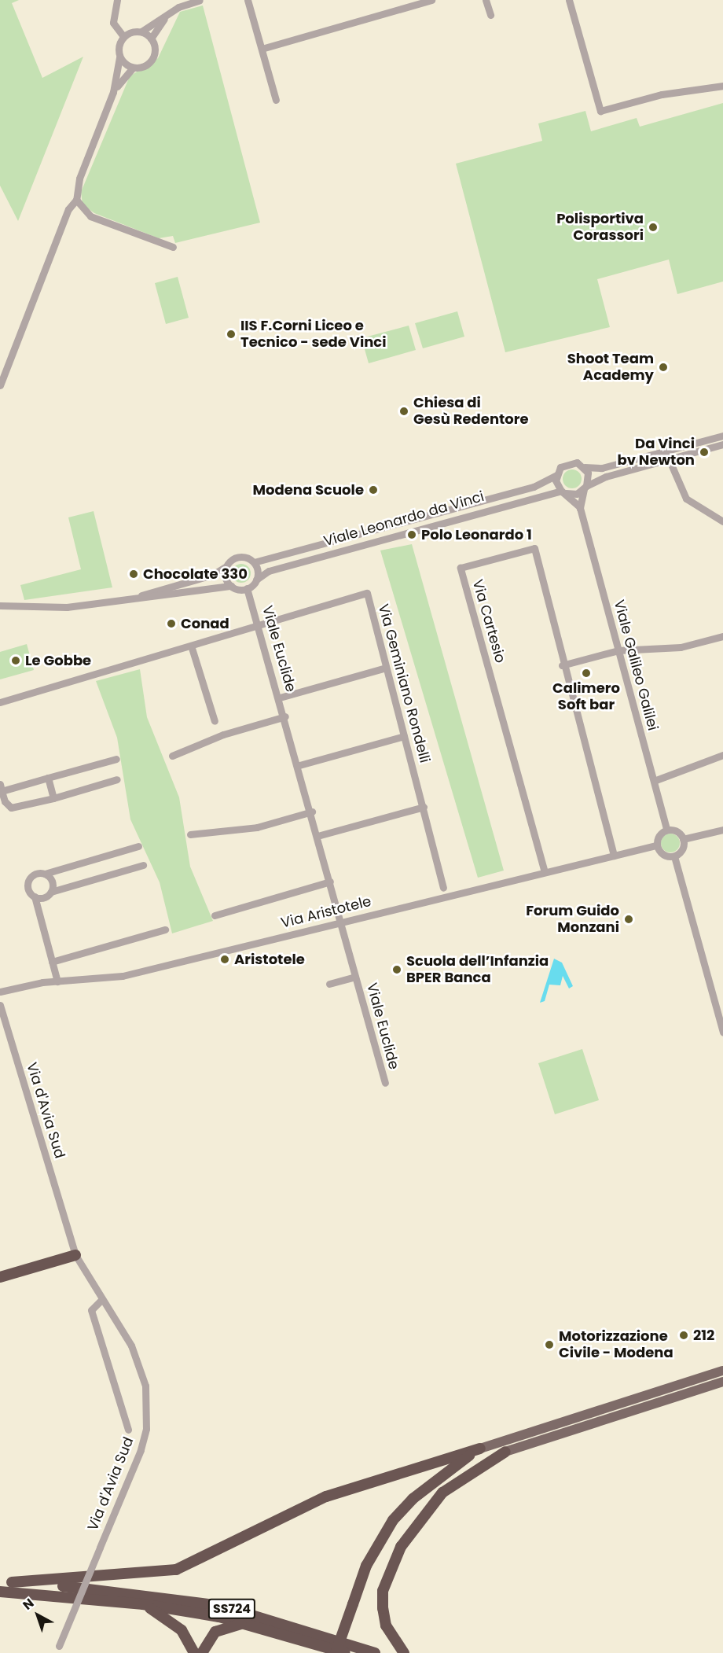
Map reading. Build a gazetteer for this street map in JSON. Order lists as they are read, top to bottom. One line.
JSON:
{"streets":{"highway":["SS724"],"street":["Viale Leonardo da Vinci","Via Cartesio","Viale Euclide","Viale Galileo Galilei","Via Geminiano Rondelli","Via Aristotele","Via d'Avia Sud"]},"crossings":[["Viale Leonardo da Vinci","Viale Euclide"],["Via Cartesio","Via Aristotele"],["Viale Euclide","Via Geminiano Rondelli"],["Viale Euclide","Via Aristotele"],["Viale Galileo Galilei","Via Aristotele"]],"places":["Polisportiva Corassori","IIS F.Corni Liceo e Tecnico - sede Vinci","Shoot Team Academy","Chiesa di Gesù Redentore","Da Vinci bv Newton","Modena Scuole","Polo Leonardo 1","Chocolate 330","Conad","Le Gobbe","Calimero Soft bar","Forum Guido Monzani","Aristotele","Scuola dell’Infanzia BPER Banca","212","Motorizzazione Civile - Modena"],"north":"top left"}
